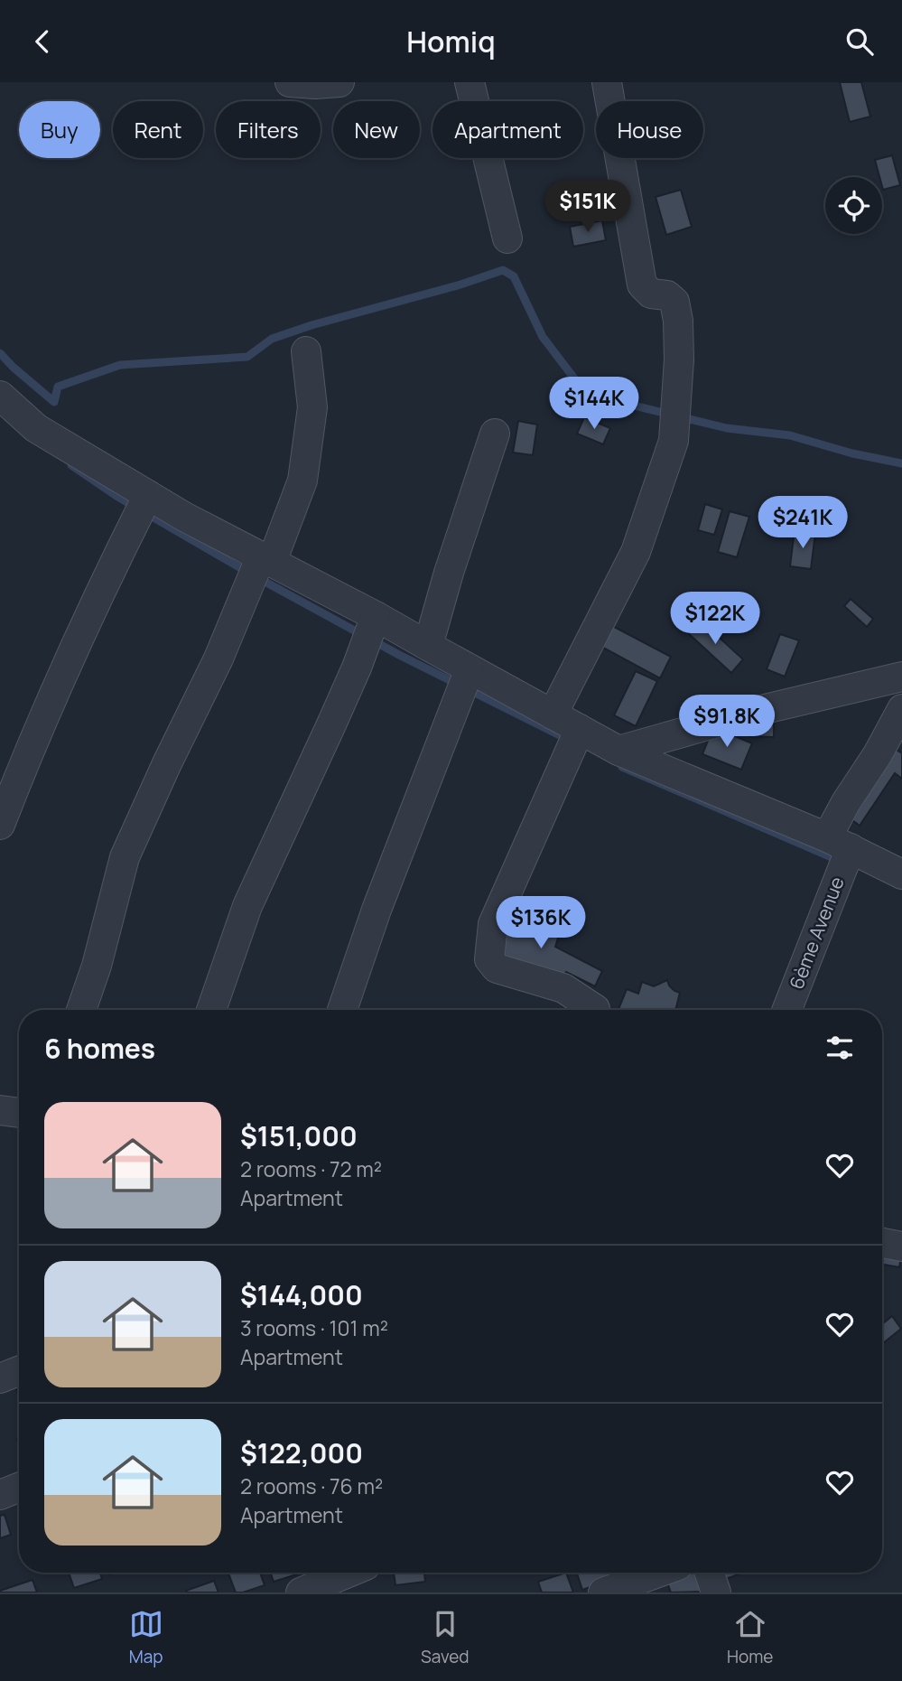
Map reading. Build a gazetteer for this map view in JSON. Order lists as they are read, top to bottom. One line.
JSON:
{"streets":{"street":["6ème Avenue"]},"page":{"header":"Homiq","chip":["Buy","Rent","Filters","New","Apartment","House"],"price":["$151K","$144K","$241K","$122K","$91.8K","$136K"],"heading":"6 homes","list":[{"name":"$151,000","note":"2 rooms · 72 m² · Apartment"},{"name":"$144,000","note":"3 rooms · 101 m² · Apartment"},{"name":"$122,000","note":"2 rooms · 76 m² · Apartment"}],"tabs":["Map","Saved","Home"]}}
